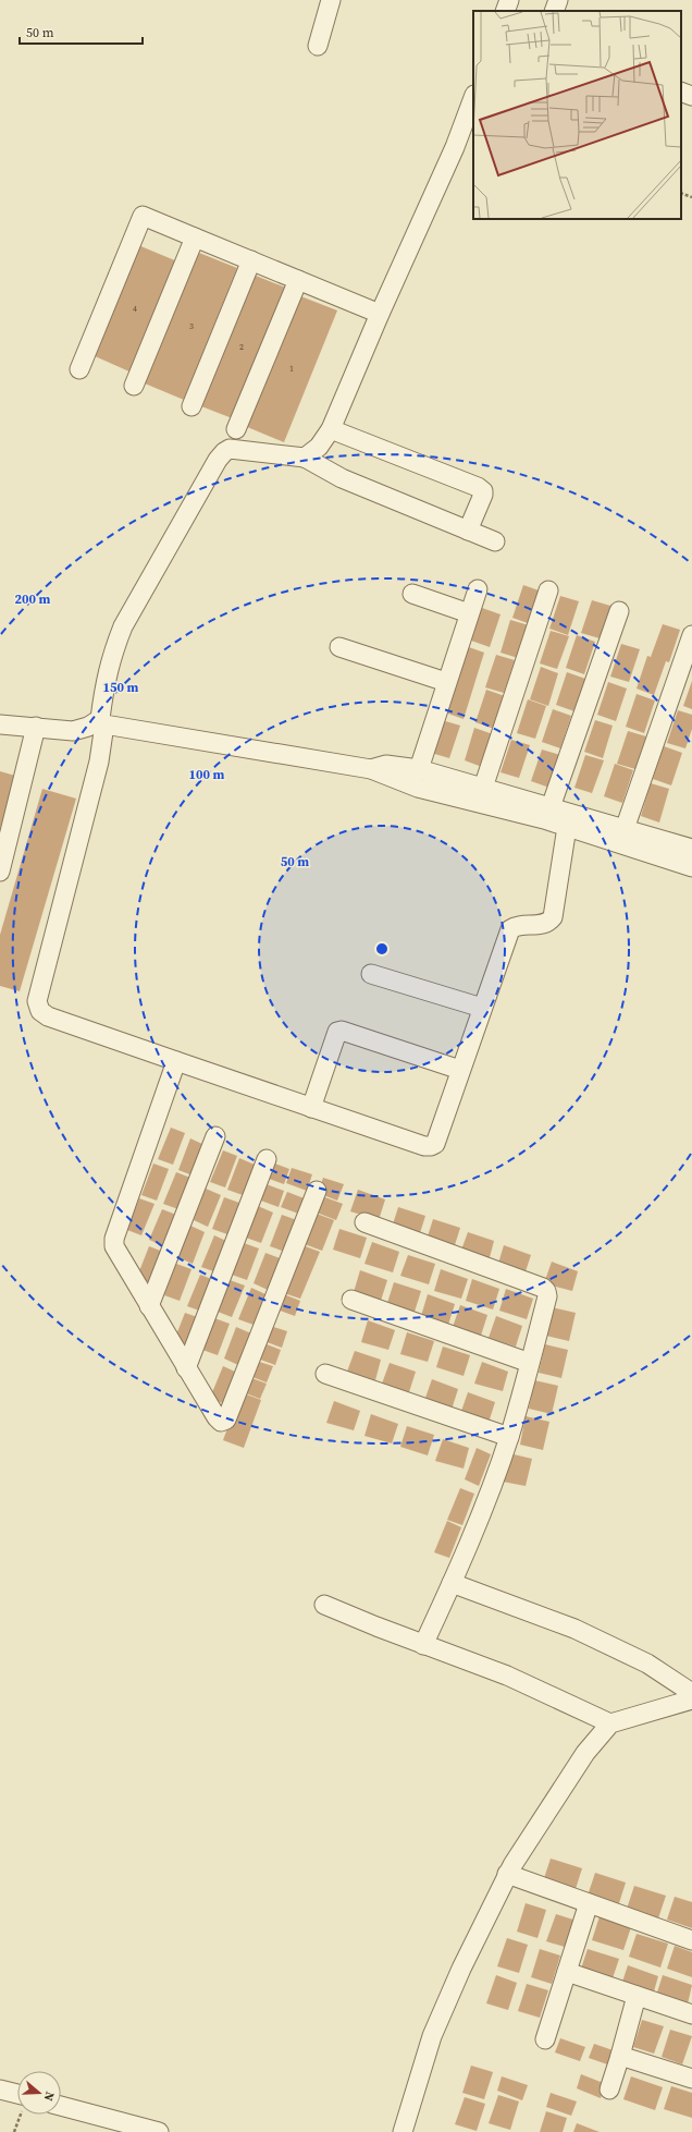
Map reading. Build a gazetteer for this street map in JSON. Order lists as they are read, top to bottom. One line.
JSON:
{"house_numbers":["4","3","2","1"],"scale_bar":"50 m","north":"right","rings":["200 m","150 m","100 m","50 m"]}
